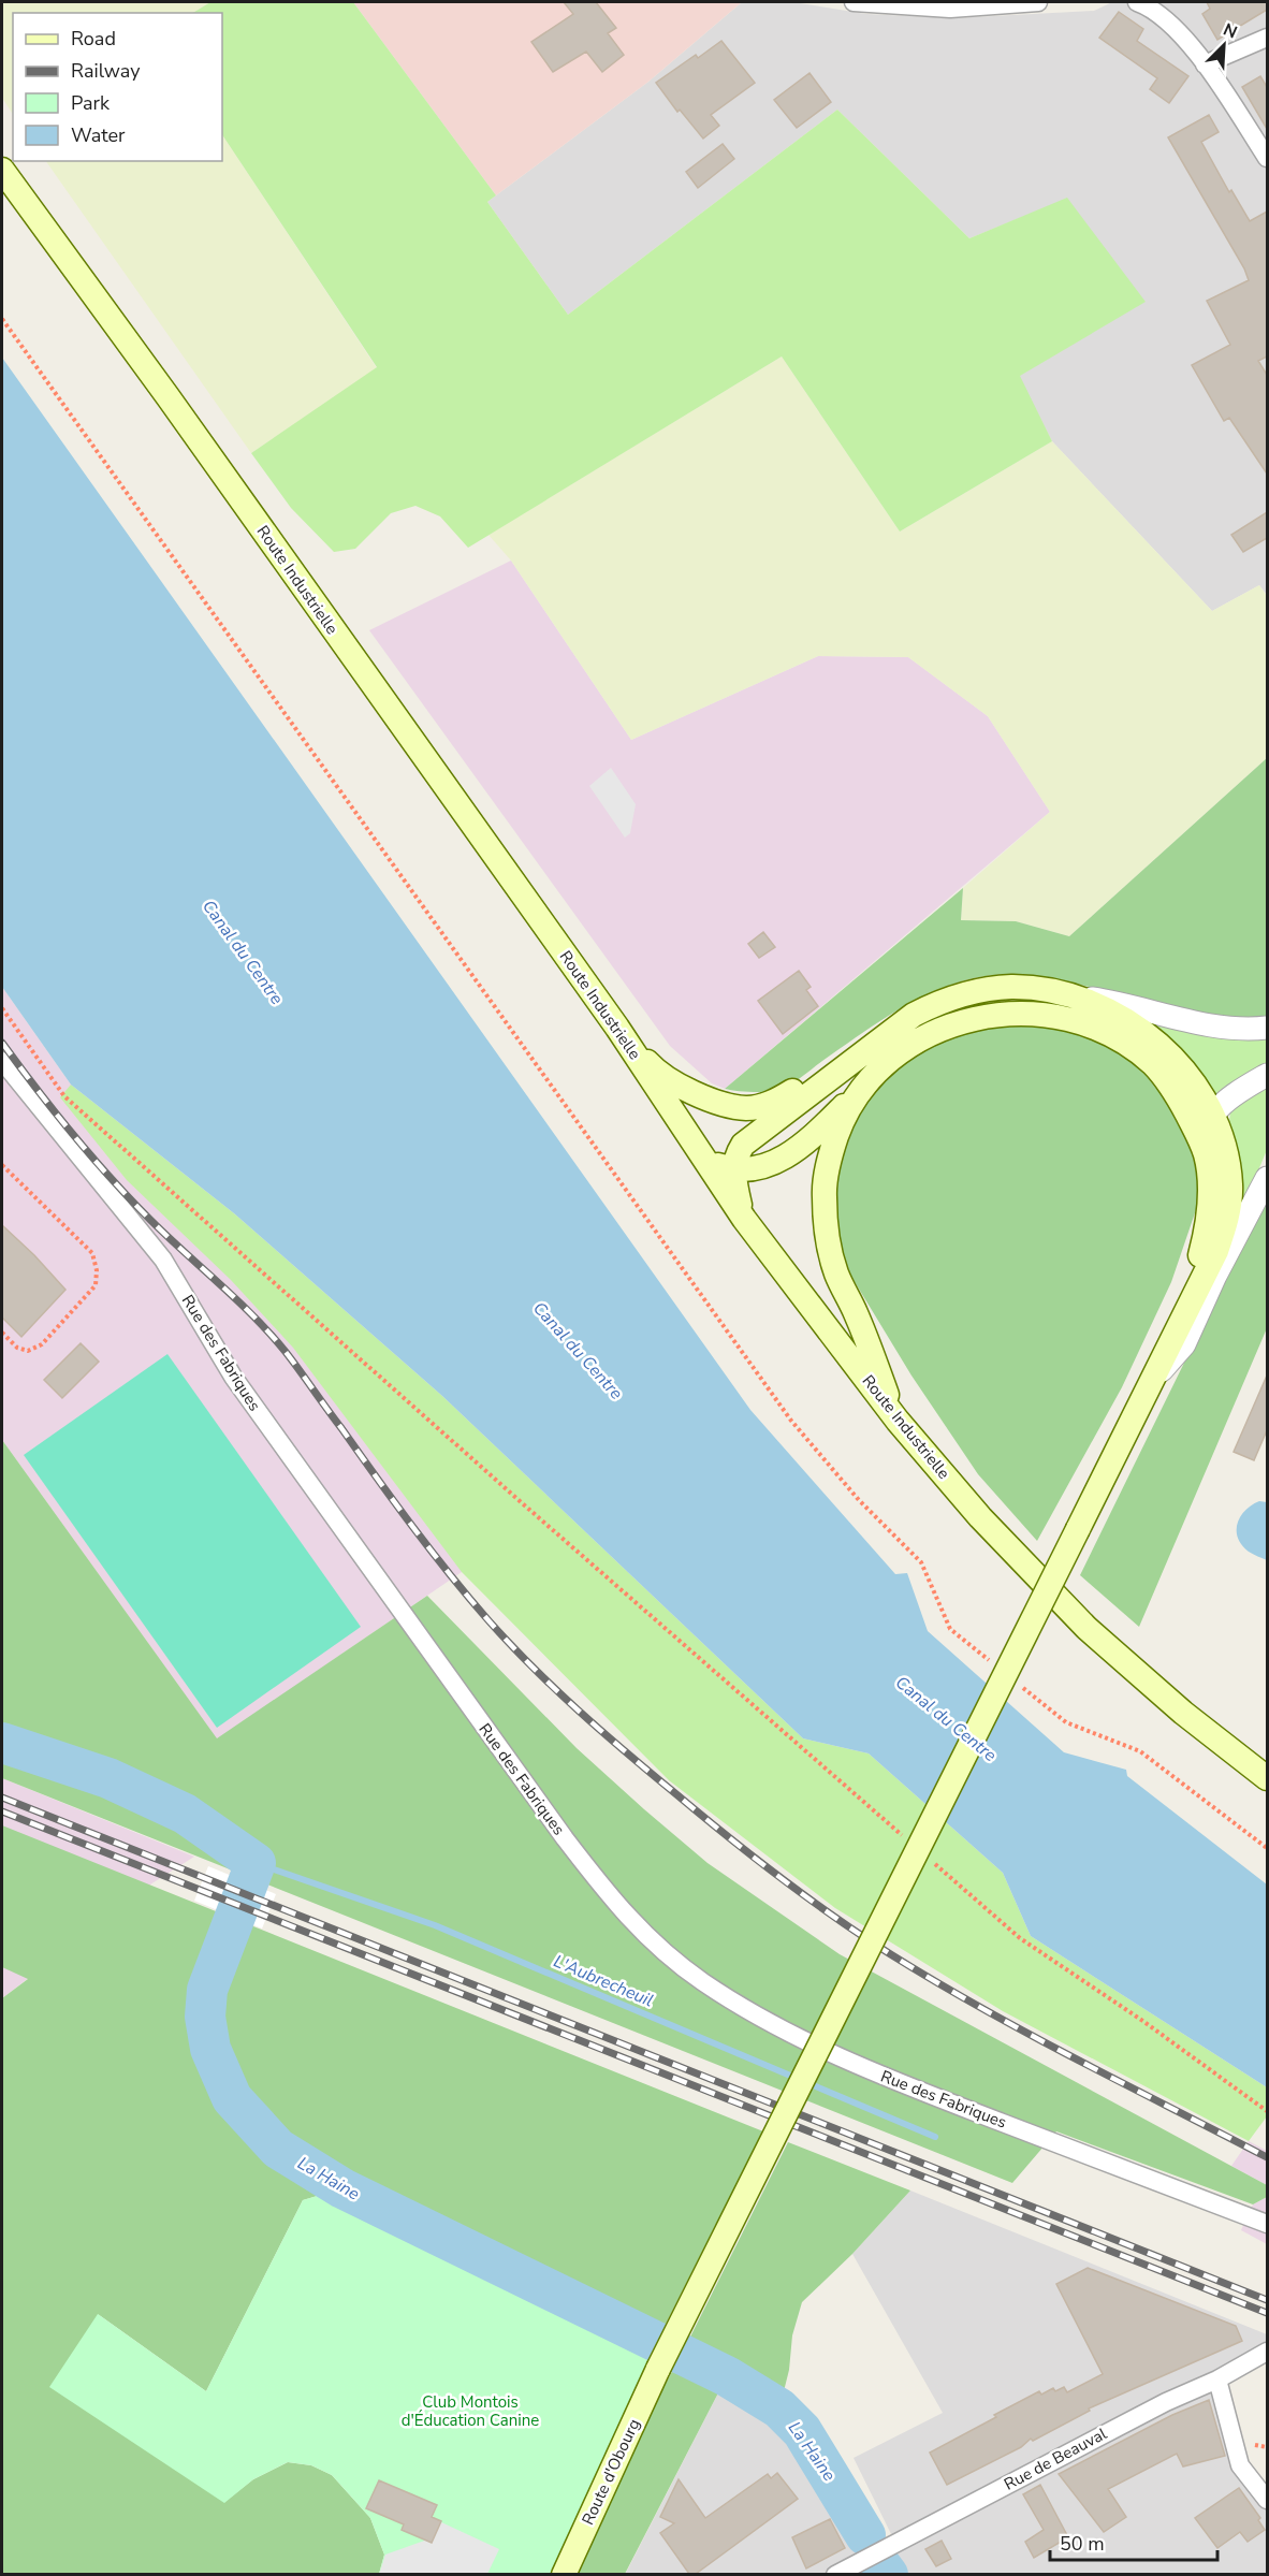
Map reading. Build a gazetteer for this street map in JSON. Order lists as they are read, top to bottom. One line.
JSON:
{"streets":{"main road":["Route Industrielle","Route d'Obourg"],"street":["Rue des Fabriques","Rue de Beauval"]},"water":["Canal du Centre","L'Aubrecheuil","La Haine"],"parks":["Club Montois d'Éducation Canine"],"legend":["Road","Railway","Park","Water"],"scale_bar":"50 m","north":"top right"}
